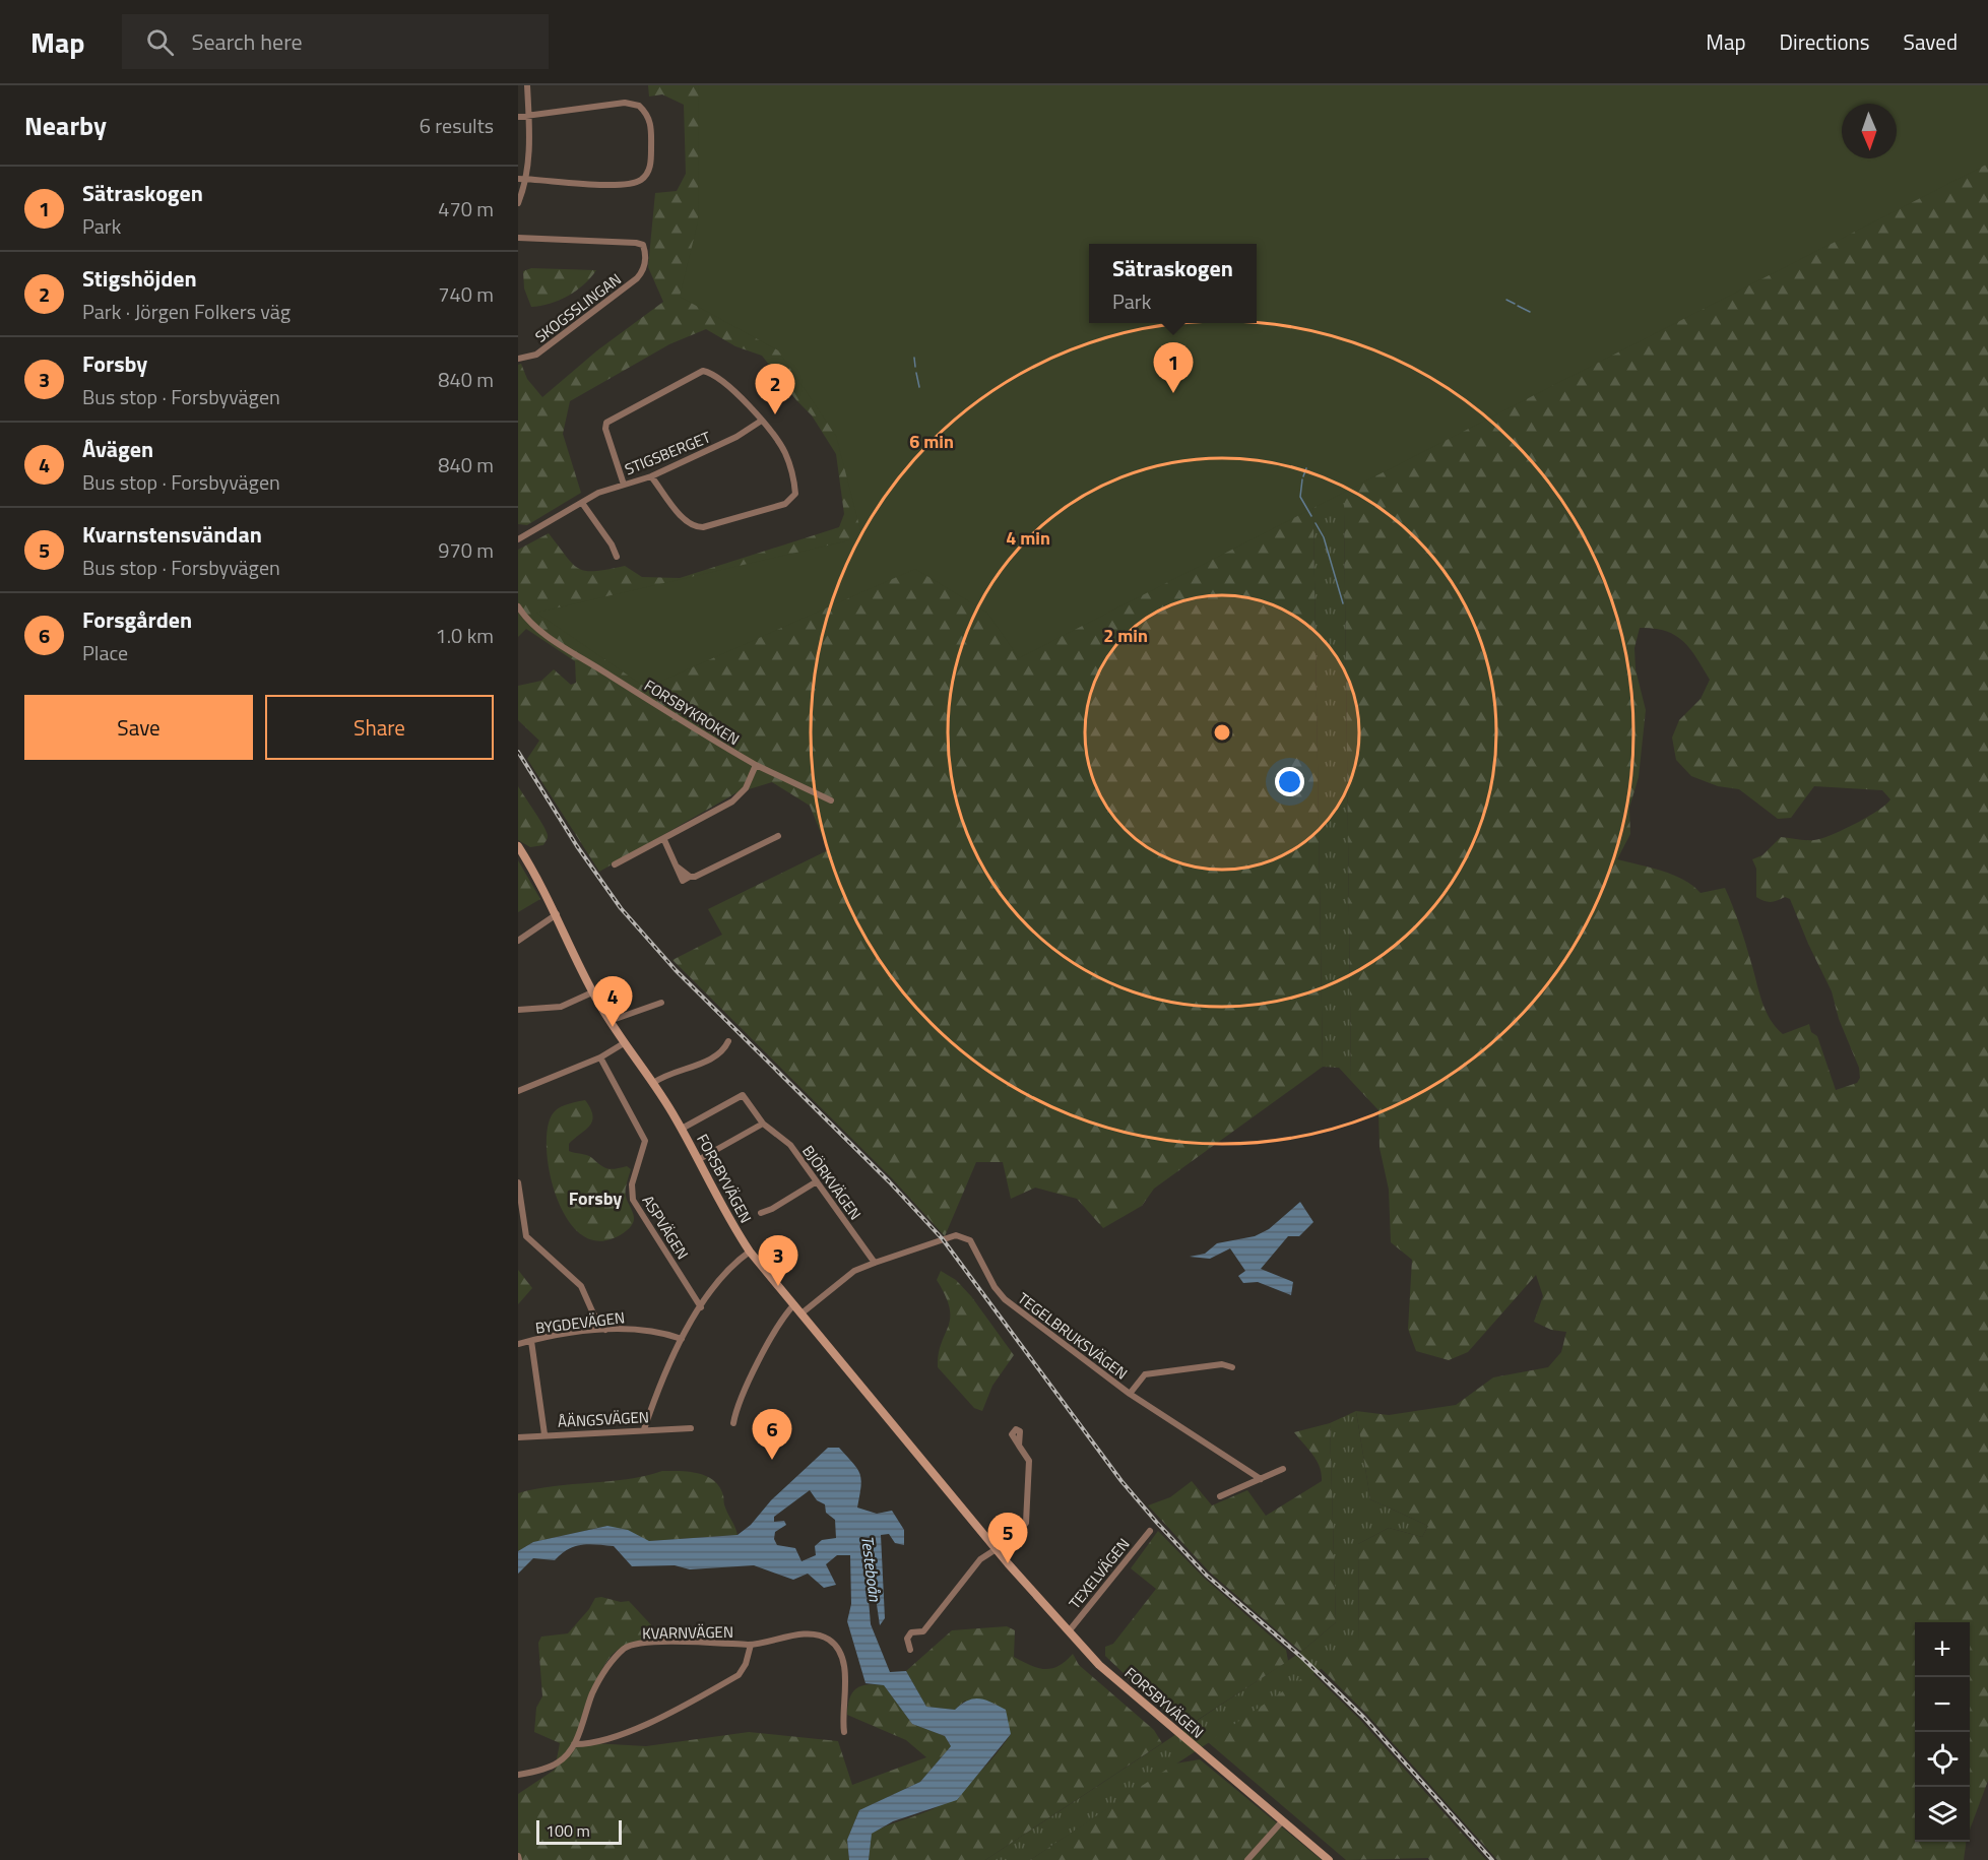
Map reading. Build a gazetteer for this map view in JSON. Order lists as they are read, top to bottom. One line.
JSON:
{"streets":{"street":["SKOGSSLINGAN","STIGSBERGET","FORSBYKROKEN","FORSBYVÄGEN","BJÖRKVÄGEN","ASPVÄGEN","BYGDEVÄGEN","TEGELBRUKSVÄGEN","ÅÄNGSVÄGEN","TEXELVÄGEN","KVARNVÄGEN"]},"crossings":[["FORSBYVÄGEN","BJÖRKVÄGEN"],["FORSBYVÄGEN","TEGELBRUKSVÄGEN"],["FORSBYVÄGEN","TEXELVÄGEN"],["BJÖRKVÄGEN","TEGELBRUKSVÄGEN"]],"districts":["Forsby"],"water":["Testeboån"],"scale_bar":"100 m","north":"bottom","page":{"header":"Map","search":"Search here","nav":["Map","Directions","Saved"],"heading":["Nearby","6 results"],"list":[{"mark":"1","name":"Sätraskogen","note":"Park","value":"470 m"},{"mark":"2","name":"Stigshöjden","note":"Park · Jörgen Folkers väg","value":"740 m"},{"mark":"3","name":"Forsby","note":"Bus stop · Forsbyvägen","value":"840 m"},{"mark":"4","name":"Åvägen","note":"Bus stop · Forsbyvägen","value":"840 m"},{"mark":"5","name":"Kvarnstensvändan","note":"Bus stop · Forsbyvägen","value":"970 m"},{"mark":"6","name":"Forsgården","note":"Place","value":"1.0 km"}],"popup":["Sätraskogen","Park"],"pins":["1","2","4","3","6","5"],"buttons":["Save","Share"],"map_buttons":["+","−"],"scale":"100 m"},"rings":["6 min","4 min","2 min"]}
